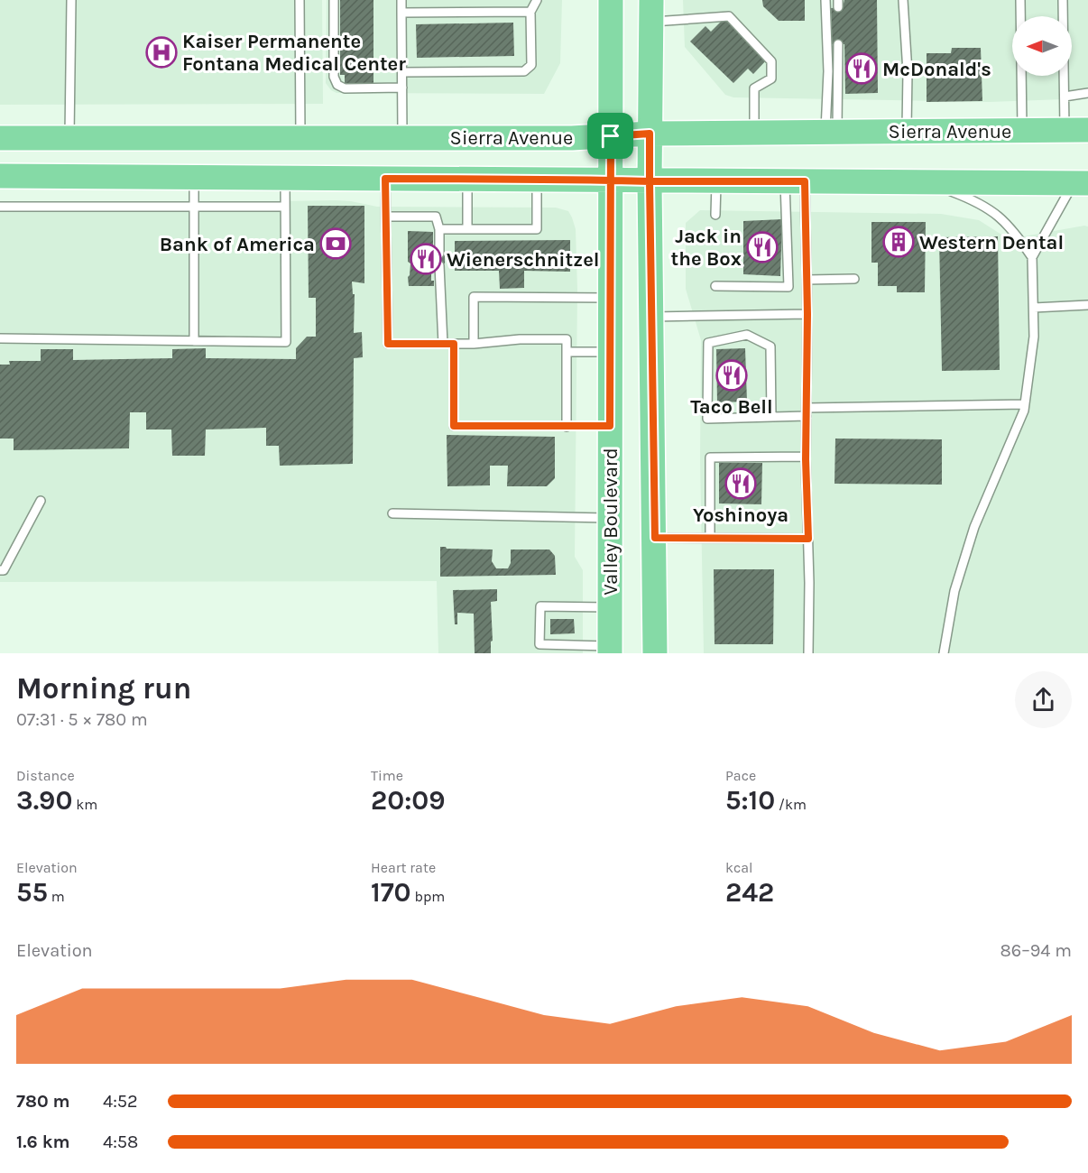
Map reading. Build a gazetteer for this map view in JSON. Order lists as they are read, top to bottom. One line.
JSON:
{"streets":{"main road":["Sierra Avenue","Valley Boulevard"]},"crossings":[["Sierra Avenue","Valley Boulevard"]],"places":{"hospital":["Kaiser Permanente Fontana Medical Center"],"restaurant":["McDonald's","Jack in the Box","Wienerschnitzel","Taco Bell","Yoshinoya"],"building":["Western Dental"],"bank":["Bank of America"]},"north":"left","page":{"heading":["Morning run","07:31 · 5 × 780 m"],"stats":[["Distance","3.90 km"],["Time","20:09"],["Pace","5:10 /km"],["Elevation","55 m"],["Heart rate","170 bpm"],["kcal","242"]],"chart":["Elevation","86–94 m"],"list":[{"name":"780 m","note":"4:52"},{"name":"1.6 km","note":"4:58"}]}}
